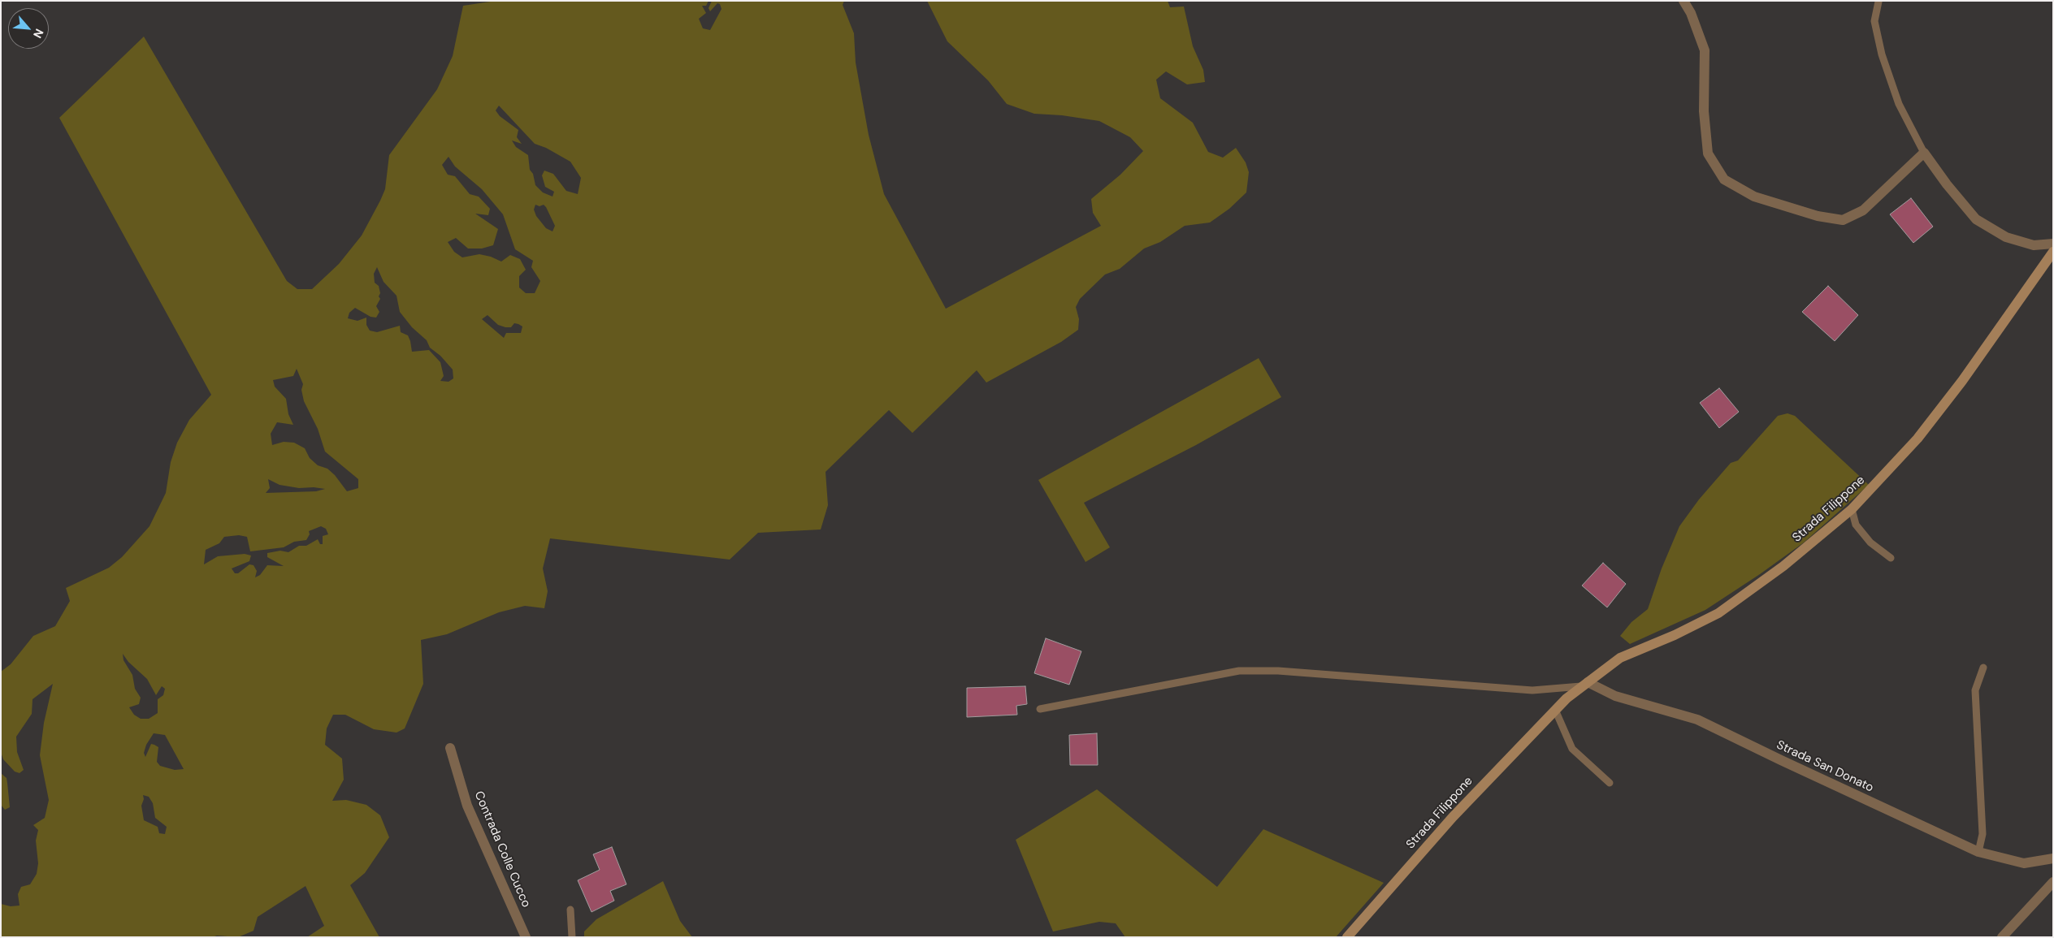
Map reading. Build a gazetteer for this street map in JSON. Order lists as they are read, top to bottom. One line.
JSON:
{"streets":{"street":["Strada Filippone","Strada San Donato","Contrada Colle Cucco"]},"crossings":[["Strada Filippone","Strada San Donato"]],"north":"bottom right"}
